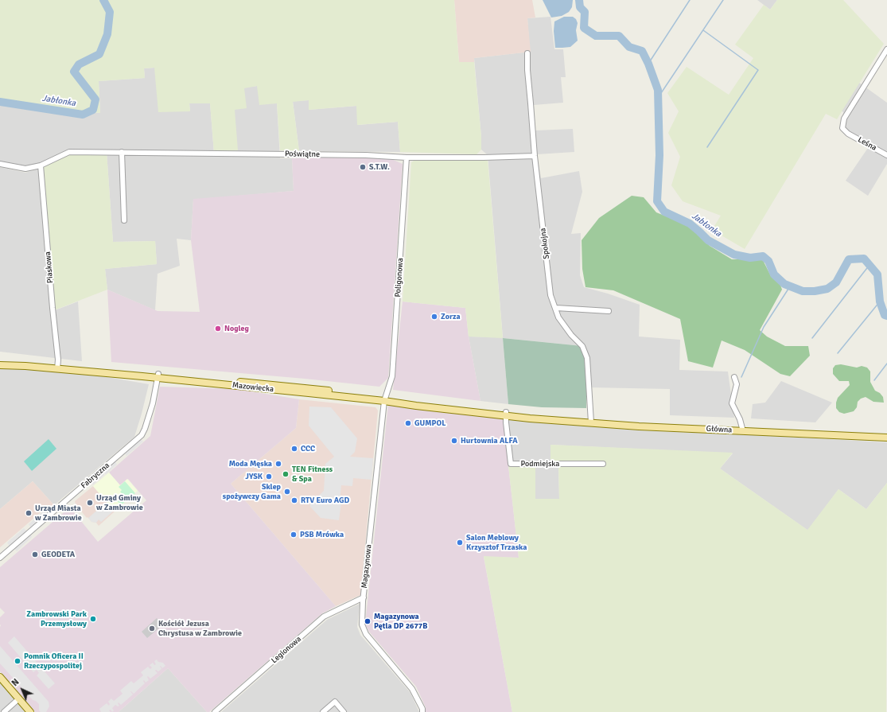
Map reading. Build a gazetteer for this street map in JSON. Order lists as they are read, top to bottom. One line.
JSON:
{"streets":{"main road":["Mazowiecka","Główna"],"street":["Leśna","Poświątne","Spokojna","Piaskowa","Poligonowa","Podmiejska","Fabryczna","Magazynowa","Legionowa"]},"crossings":[["Poświątne","Spokojna"],["Poświątne","Piaskowa"],["Poświątne","Poligonowa"],["Spokojna","Główna"],["Piaskowa","Mazowiecka"],["Poligonowa","Mazowiecka"],["Poligonowa","Magazynowa"],["Mazowiecka","Główna"],["Mazowiecka","Podmiejska"],["Mazowiecka","Fabryczna"],["Mazowiecka","Magazynowa"],["Główna","Podmiejska"],["Magazynowa","Legionowa"]],"water":["Jabłonka"],"places":["S.T.W.","Zorza","Nogleg","GUMPOL","Hurtownia ALFA","CCC","Moda Męska","TEN Fitness & Spa","JYSK","Sklep spożywczy Gama","RTV Euro AGD","Urząd Gminy w Zambrowie","Urząd Miasta w Zambrowie","PSB Mrówka","Salon Meblowy Krzysztof Trzaska","GEODETA","Zambrowski Park Przemysłowy","Magazynowa Pętla DP 2677B","Kościół Jezusa Chrystusa w Zambrowie","Pomnik Oficera II Rzeczypospolitej"],"north":"top left"}
